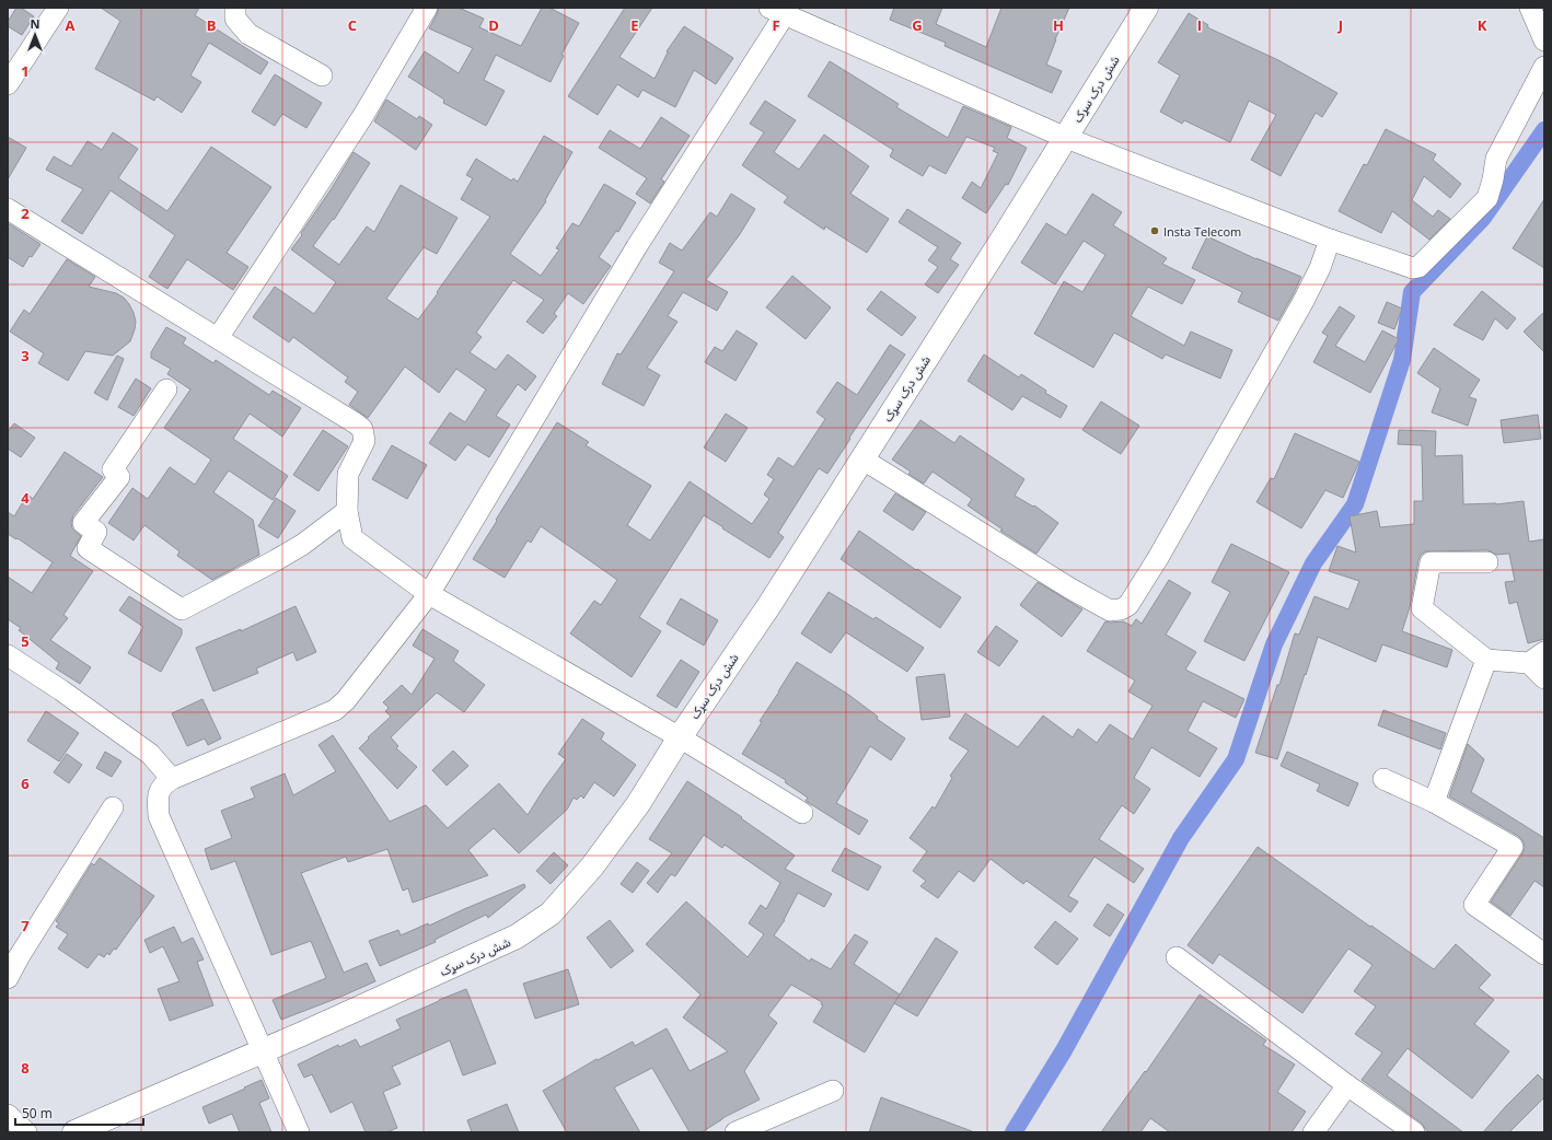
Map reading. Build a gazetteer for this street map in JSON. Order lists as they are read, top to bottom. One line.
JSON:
{"streets":{"main road":["شش درک سړک"]},"places":["Insta Telecom"],"scale_bar":"50 m","north":"top","grid":{"columns":["A","B","C","D","E","F","G","H","I","J","K"],"rows":["1","2","3","4","5","6","7","8"]}}
